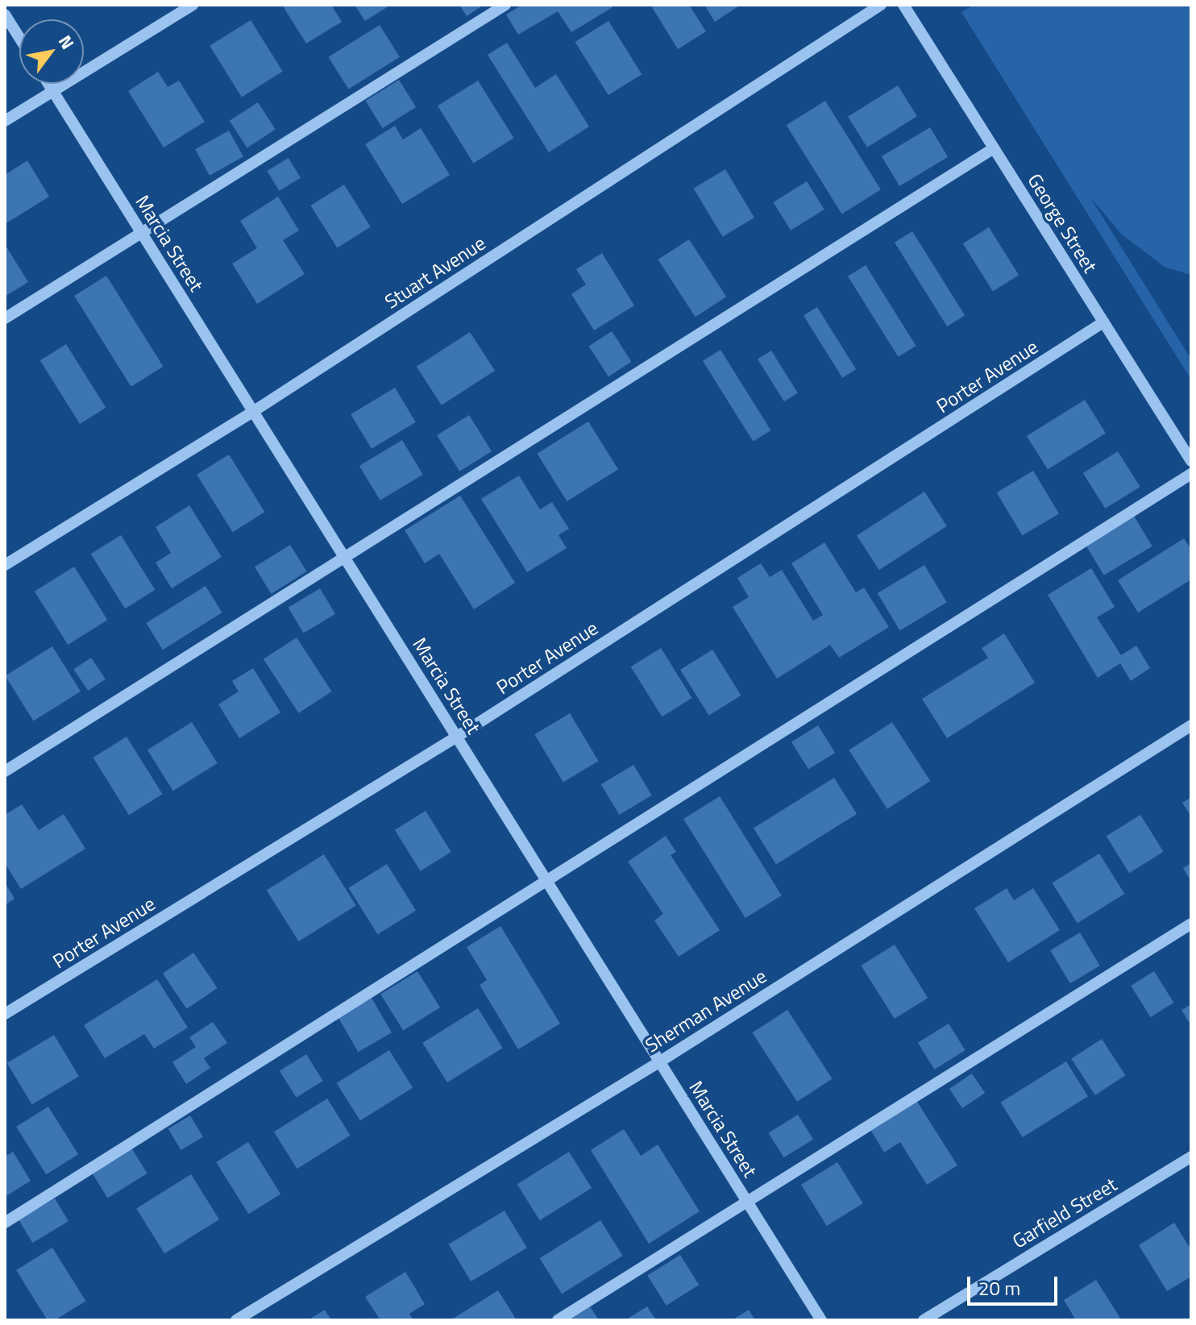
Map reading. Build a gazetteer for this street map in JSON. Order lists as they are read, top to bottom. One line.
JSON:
{"streets":{"street":["George Street","Marcia Street","Stuart Avenue","Porter Avenue","Sherman Avenue","Garfield Street"]},"crossings":[["George Street","Porter Avenue"],["Marcia Street","Stuart Avenue"],["Marcia Street","Porter Avenue"],["Marcia Street","Sherman Avenue"]],"scale_bar":"20 m","north":"top right"}
